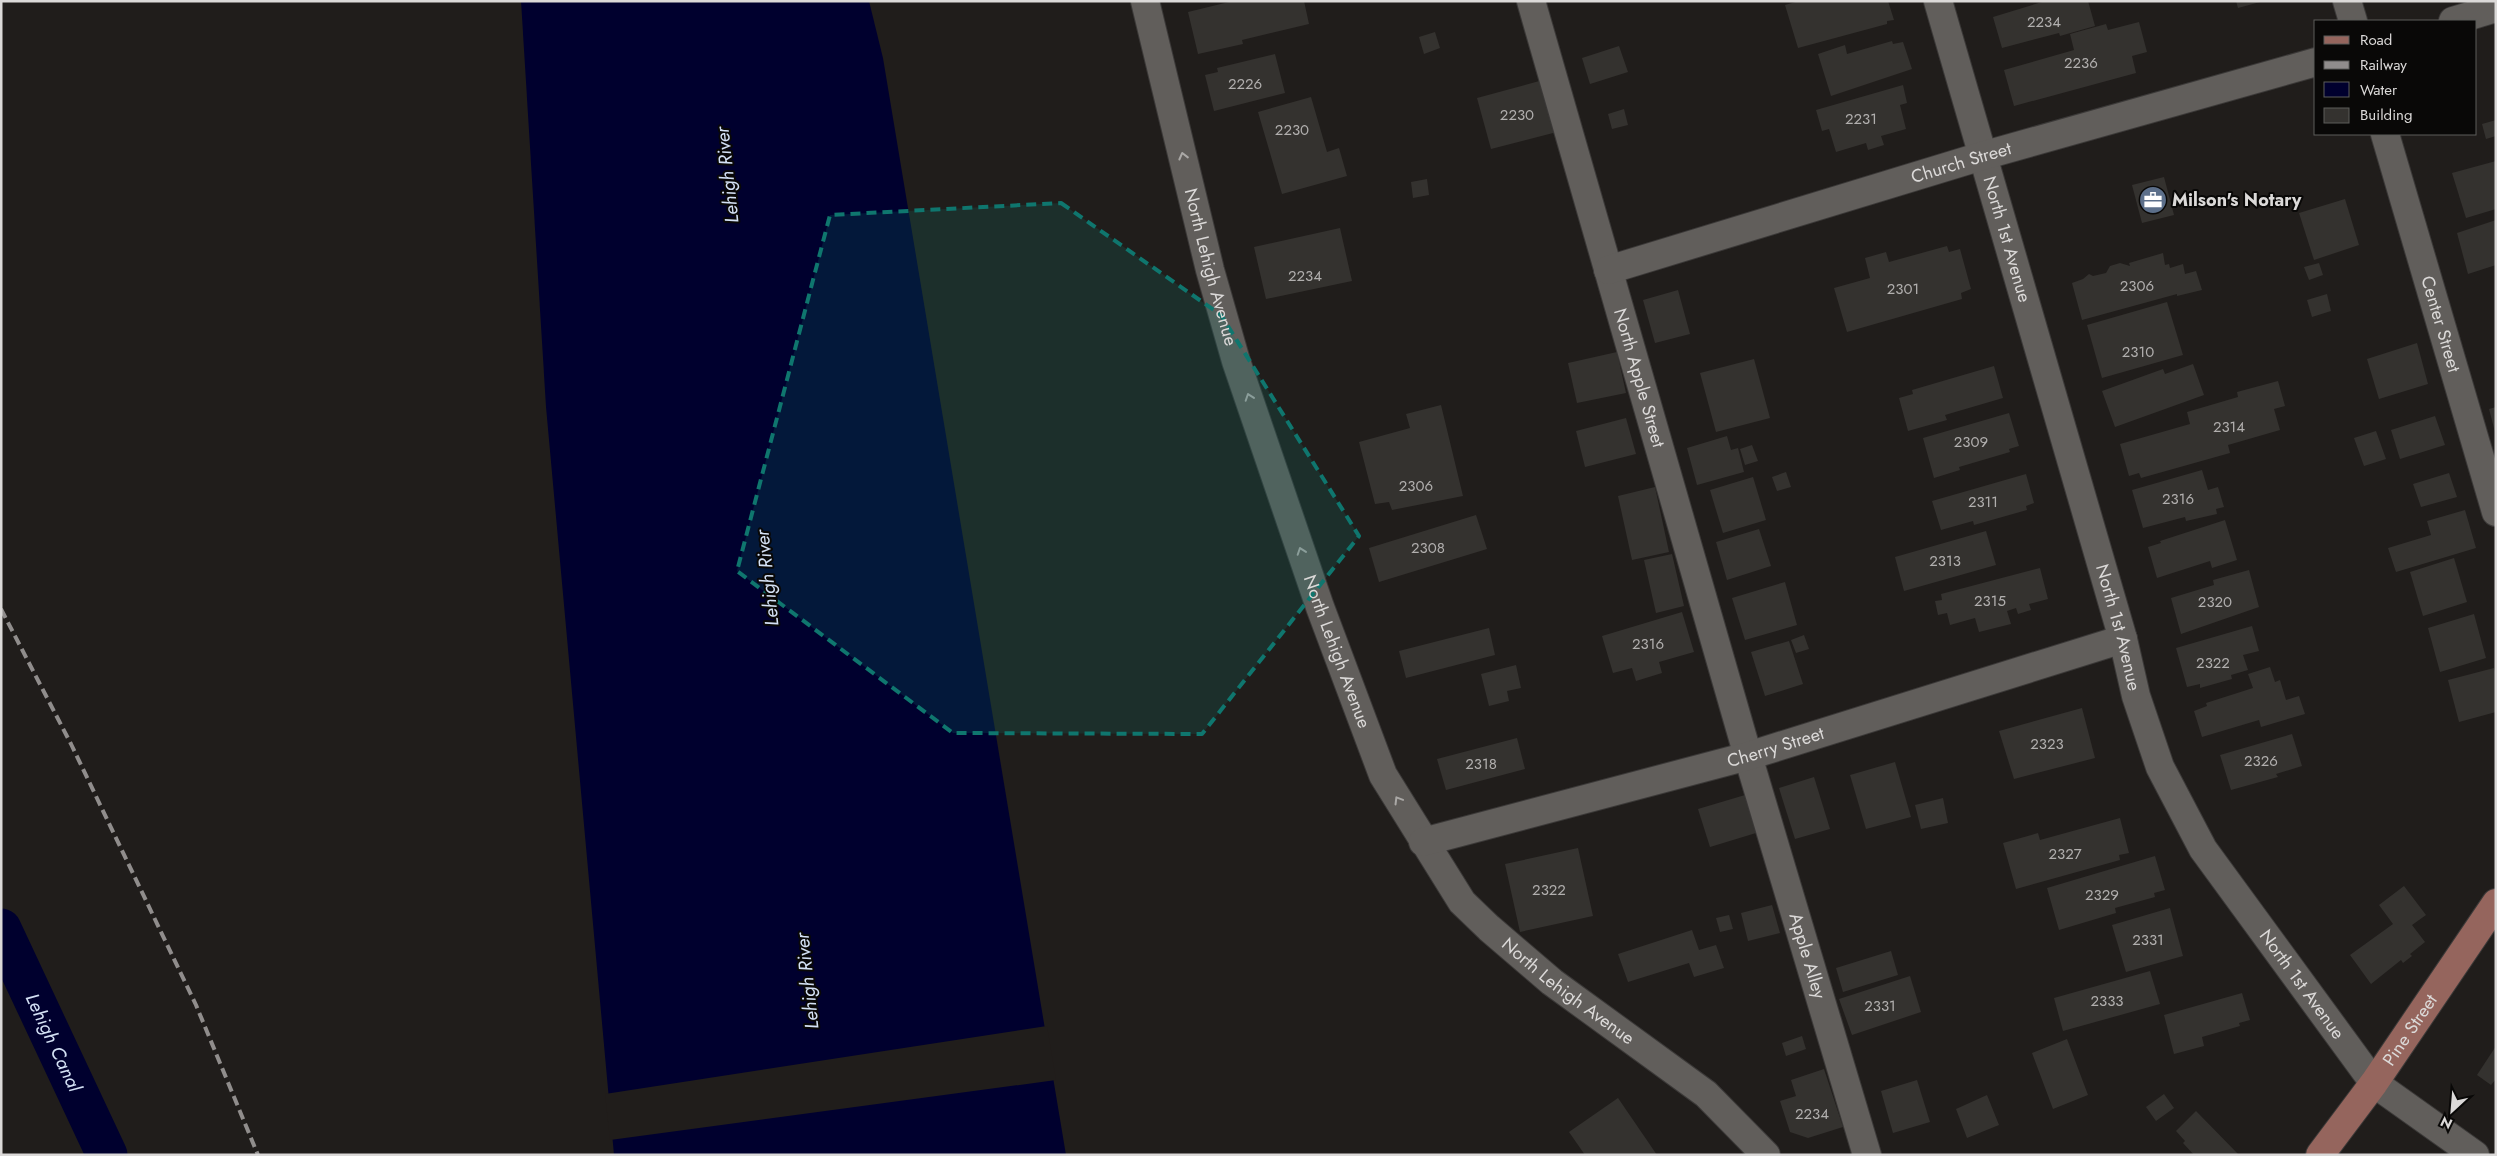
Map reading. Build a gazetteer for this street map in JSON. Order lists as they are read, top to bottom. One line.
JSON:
{"streets":{"main road":["Pine Street"],"street":["Church Street","North 1st Avenue","North Lehigh Avenue","Center Street","North Apple Street","Cherry Street","Apple Alley"]},"crossings":[["Church Street","North 1st Avenue"],["Church Street","North Apple Street"],["North 1st Avenue","Cherry Street"],["North 1st Avenue","Pine Street"],["North Lehigh Avenue","Cherry Street"],["North Apple Street","Cherry Street"],["North Apple Street","Apple Alley"],["Cherry Street","Apple Alley"]],"one_way":["North Lehigh Avenue"],"water":["Lehigh River","Lehigh Canal"],"places":{"office":["Milson's Notary"]},"house_numbers":["2234","2236","2226","2230","2231","2230","2234","2306","2301","2310","2314","2309","2306","2316","2311","2308","2313","2315","2320","2316","2322","2323","2326","2318","2327","2322","2329","2331","2333","2331","2234"],"legend":["Road","Railway","Water","Building"],"north":"bottom left"}
